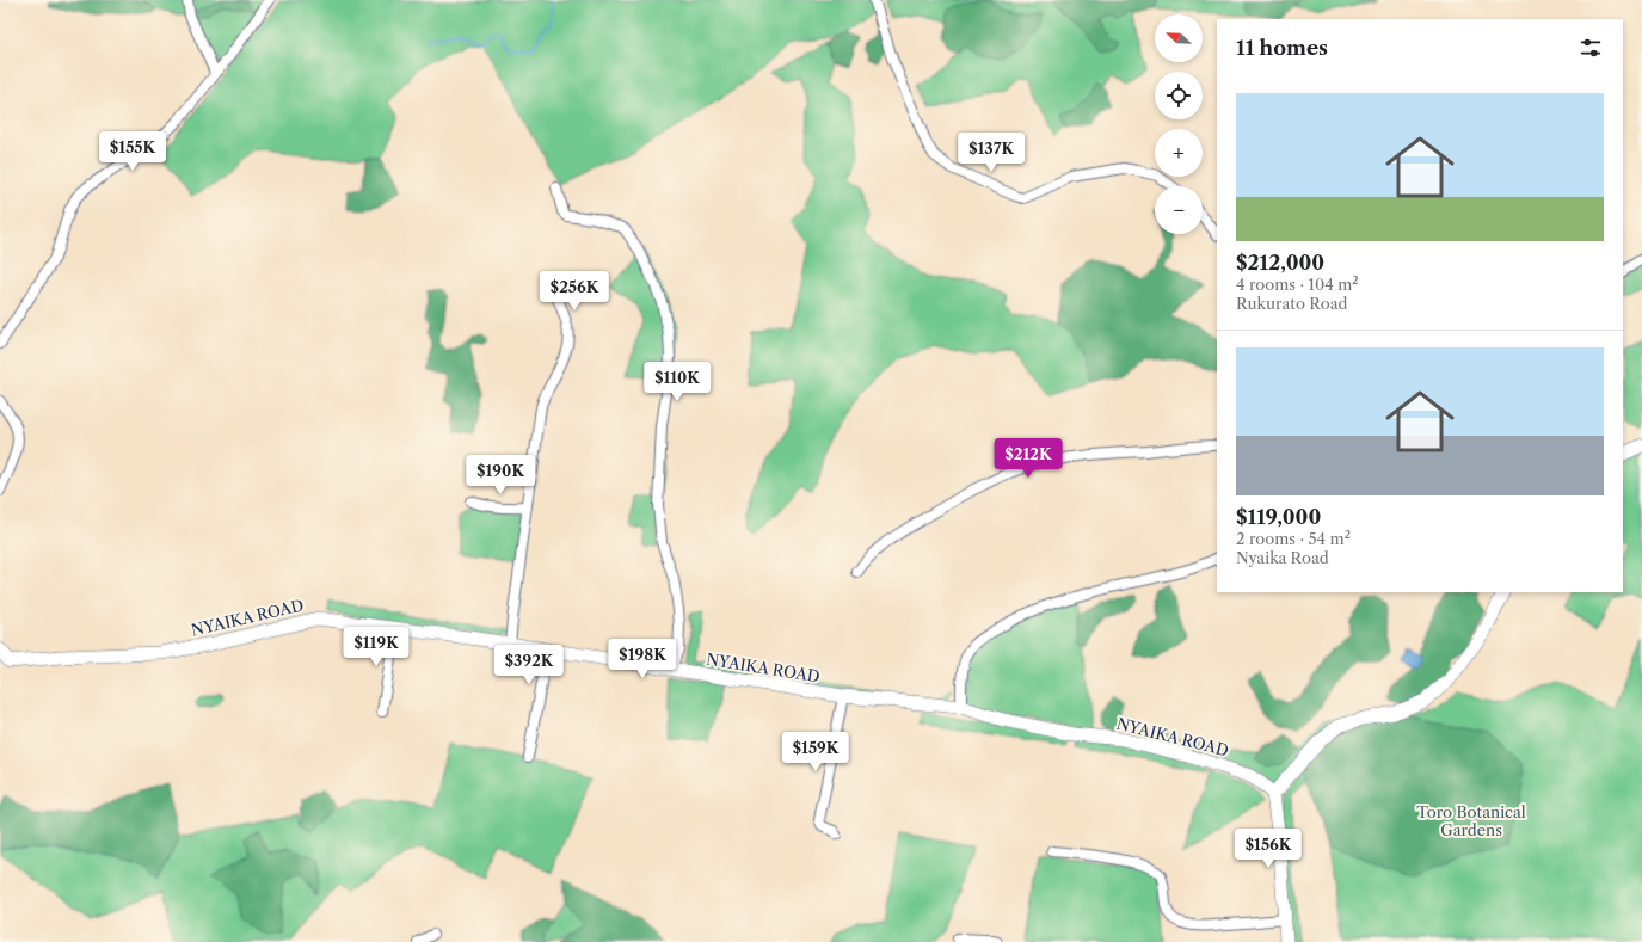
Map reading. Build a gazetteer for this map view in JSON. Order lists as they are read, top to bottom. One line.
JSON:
{"streets":{"street":["NYAIKA ROAD"]},"parks":["Toro Botanical Gardens"],"north":"top left","page":{"map_buttons":["+","−"],"heading":"11 homes","list":[{"name":"$212,000","note":"4 rooms · 104 m² · Rukurato Road"},{"name":"$119,000","note":"2 rooms · 54 m² · Nyaika Road"}],"price":["$155K","$137K","$256K","$110K","$212K","$190K","$119K","$198K","$392K","$159K","$156K"]}}
